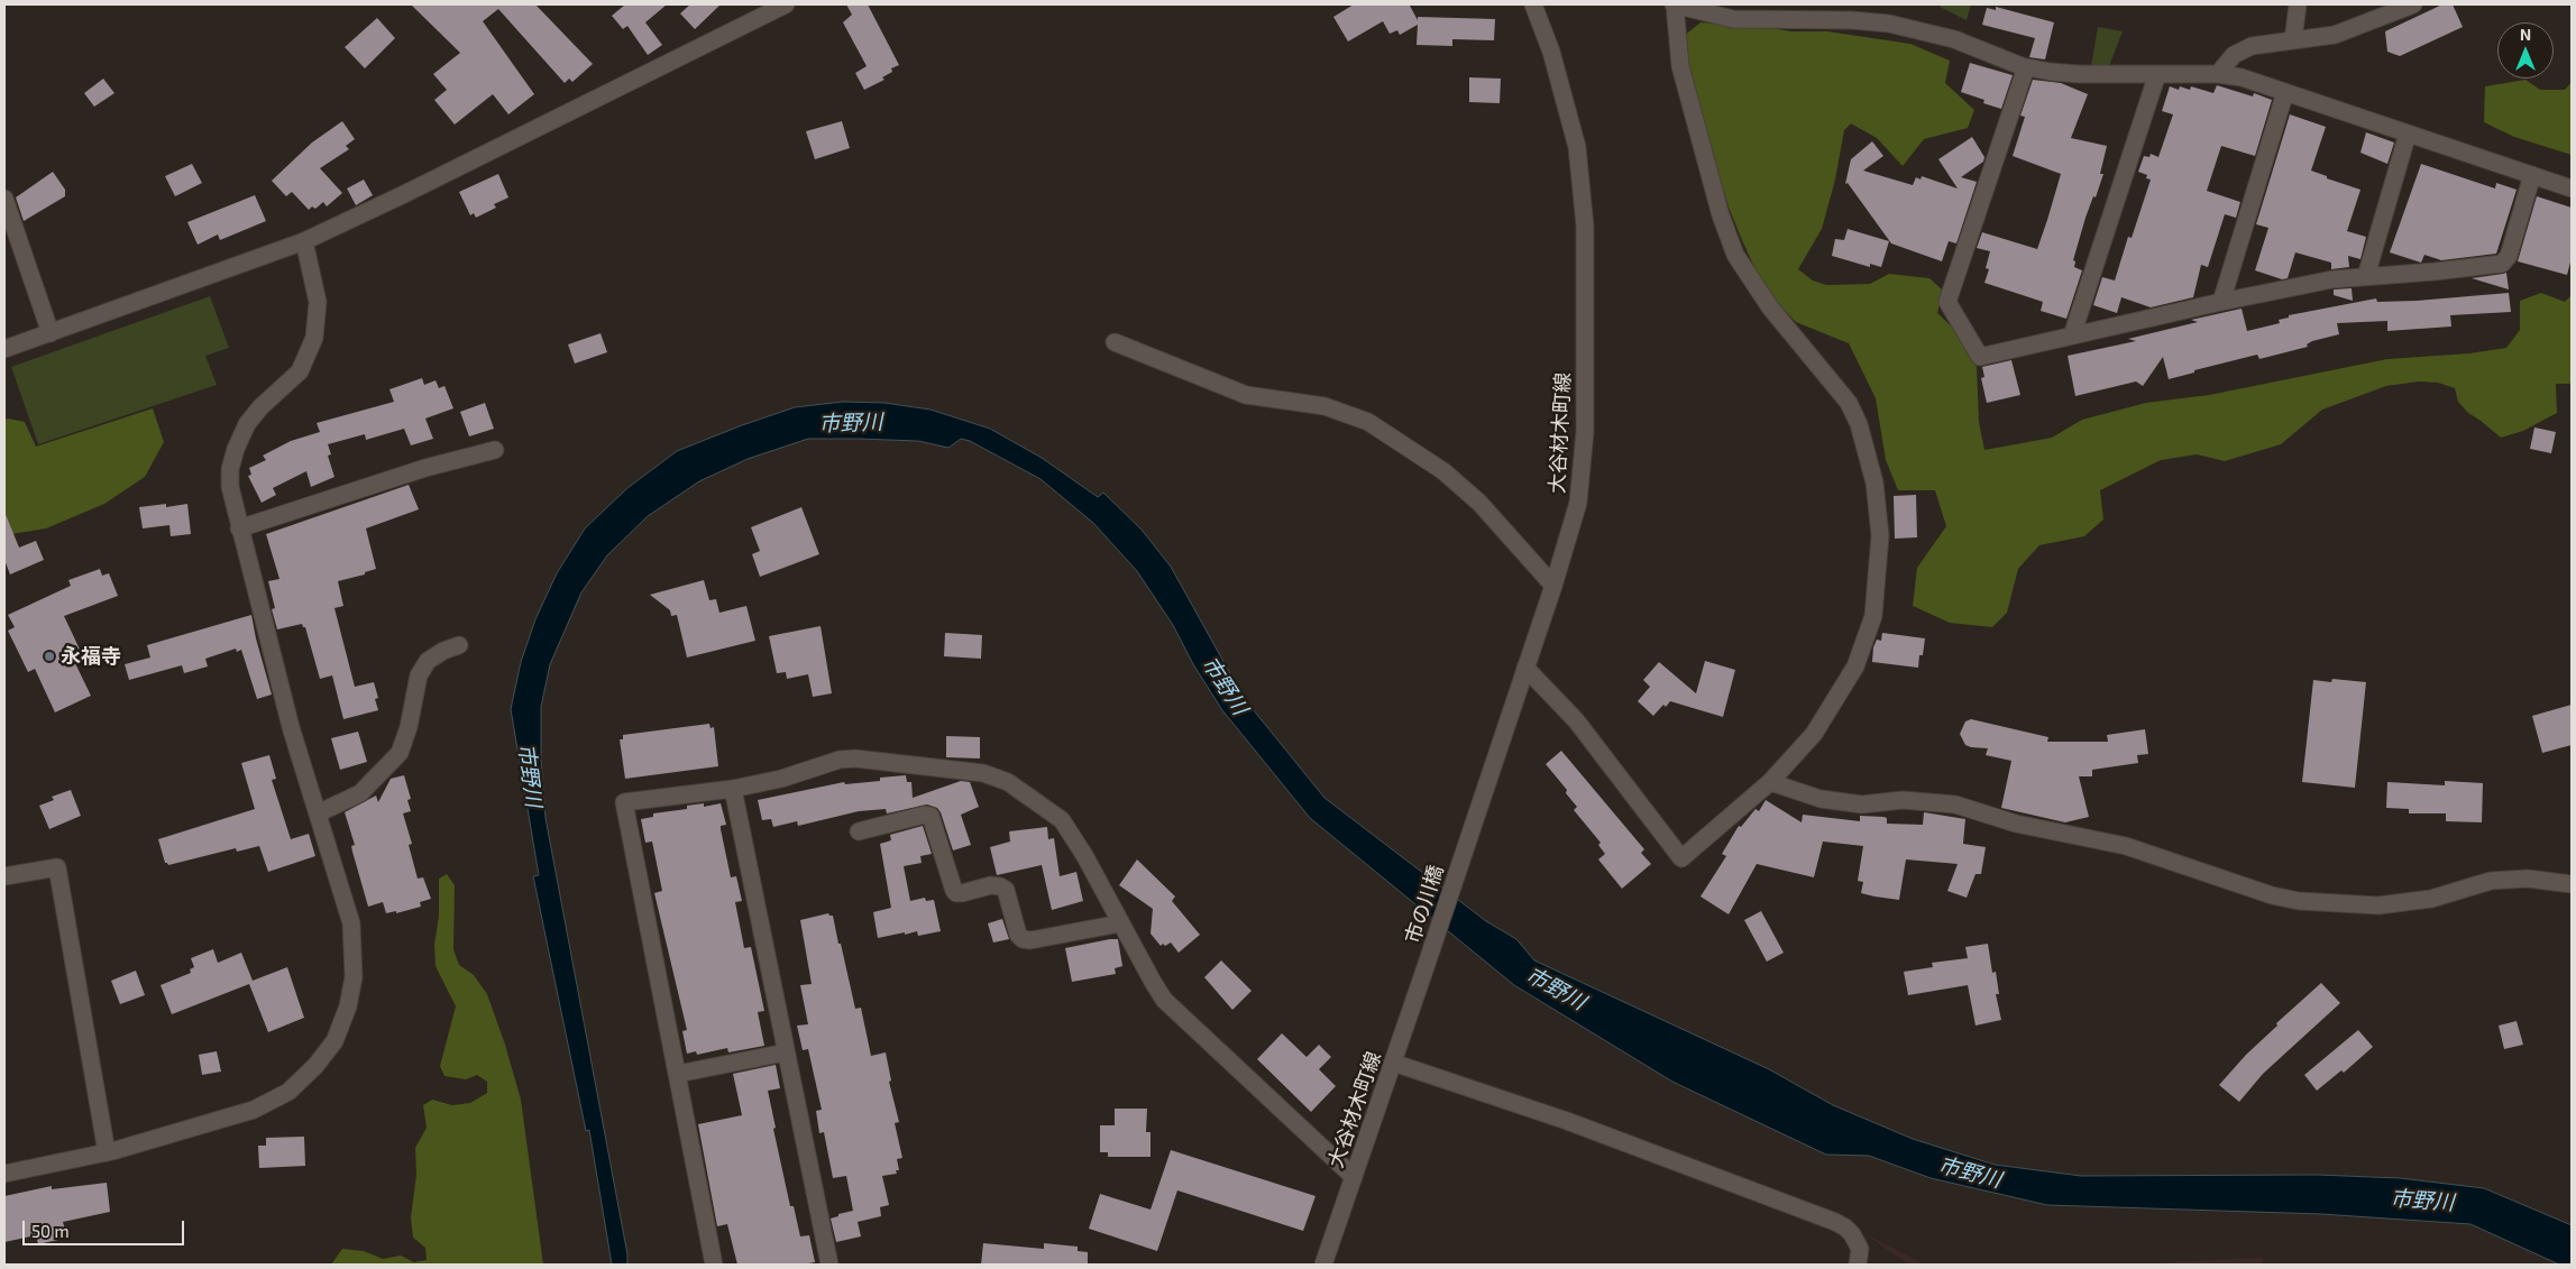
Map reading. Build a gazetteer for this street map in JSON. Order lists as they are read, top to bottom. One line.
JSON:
{"streets":{"street":["大谷材木町線","市の川橋"]},"crossings":[["大谷材木町線","市の川橋"]],"water":["市野川"],"places":["永福寺"],"scale_bar":"50 m","north":"top"}
